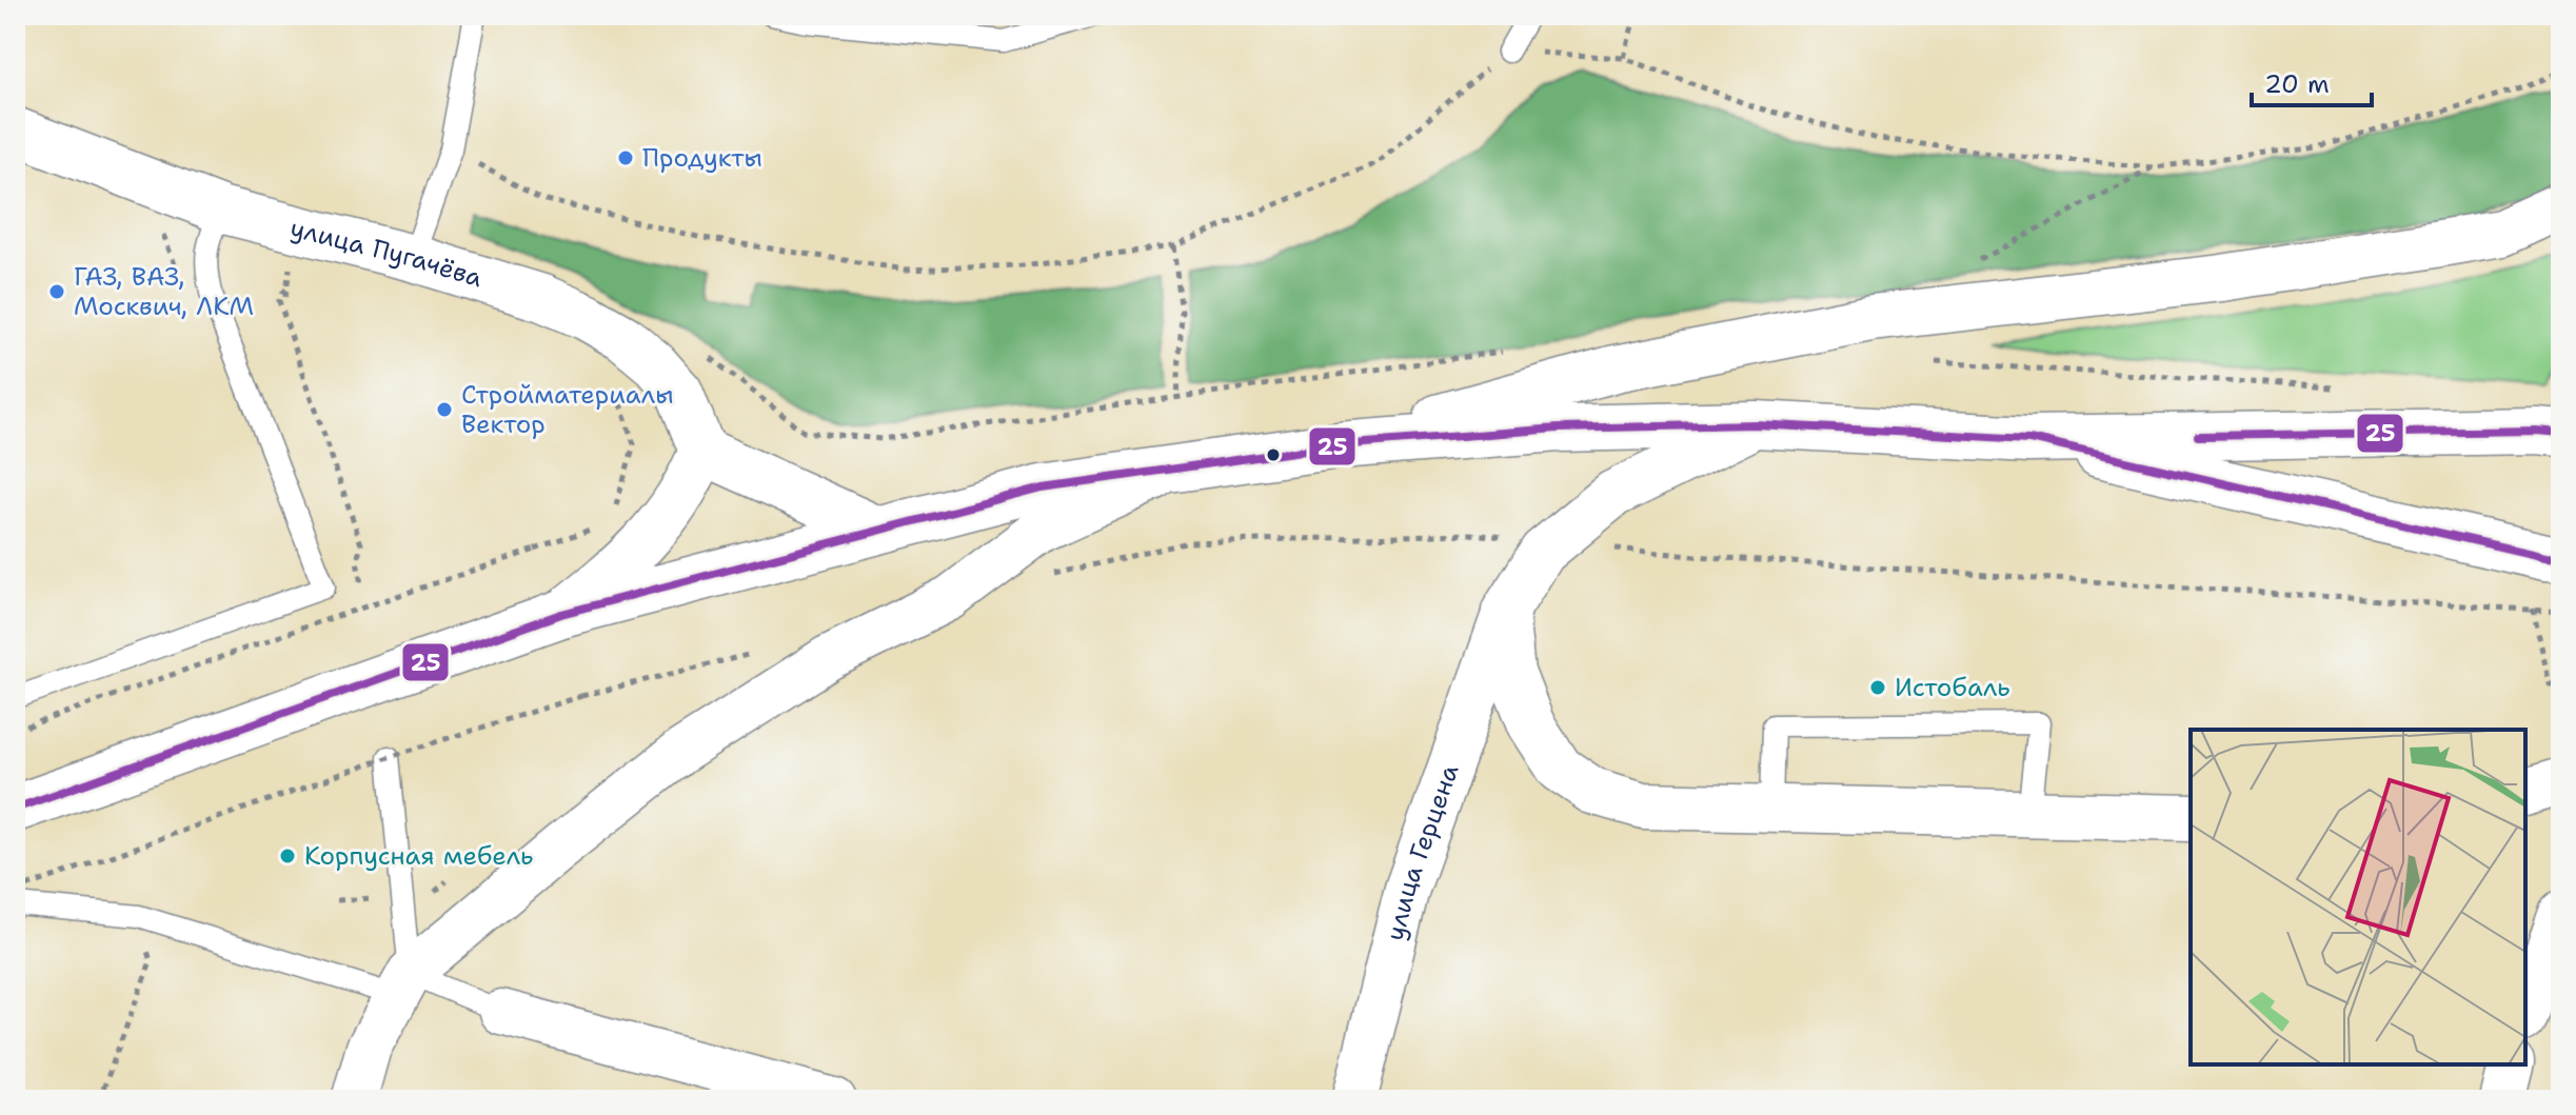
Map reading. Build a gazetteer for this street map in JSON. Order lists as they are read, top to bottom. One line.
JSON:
{"streets":{"main road":["улица Пугачёва"],"street":["улица Герцена"]},"places":["Продукты","ГАЗ, ВАЗ, Москвич, ЛКМ","Стройматериалы Вектор","Истобаль","Корпусная мебель"],"lines":["transit line 25"],"scale_bar":"20 m"}
